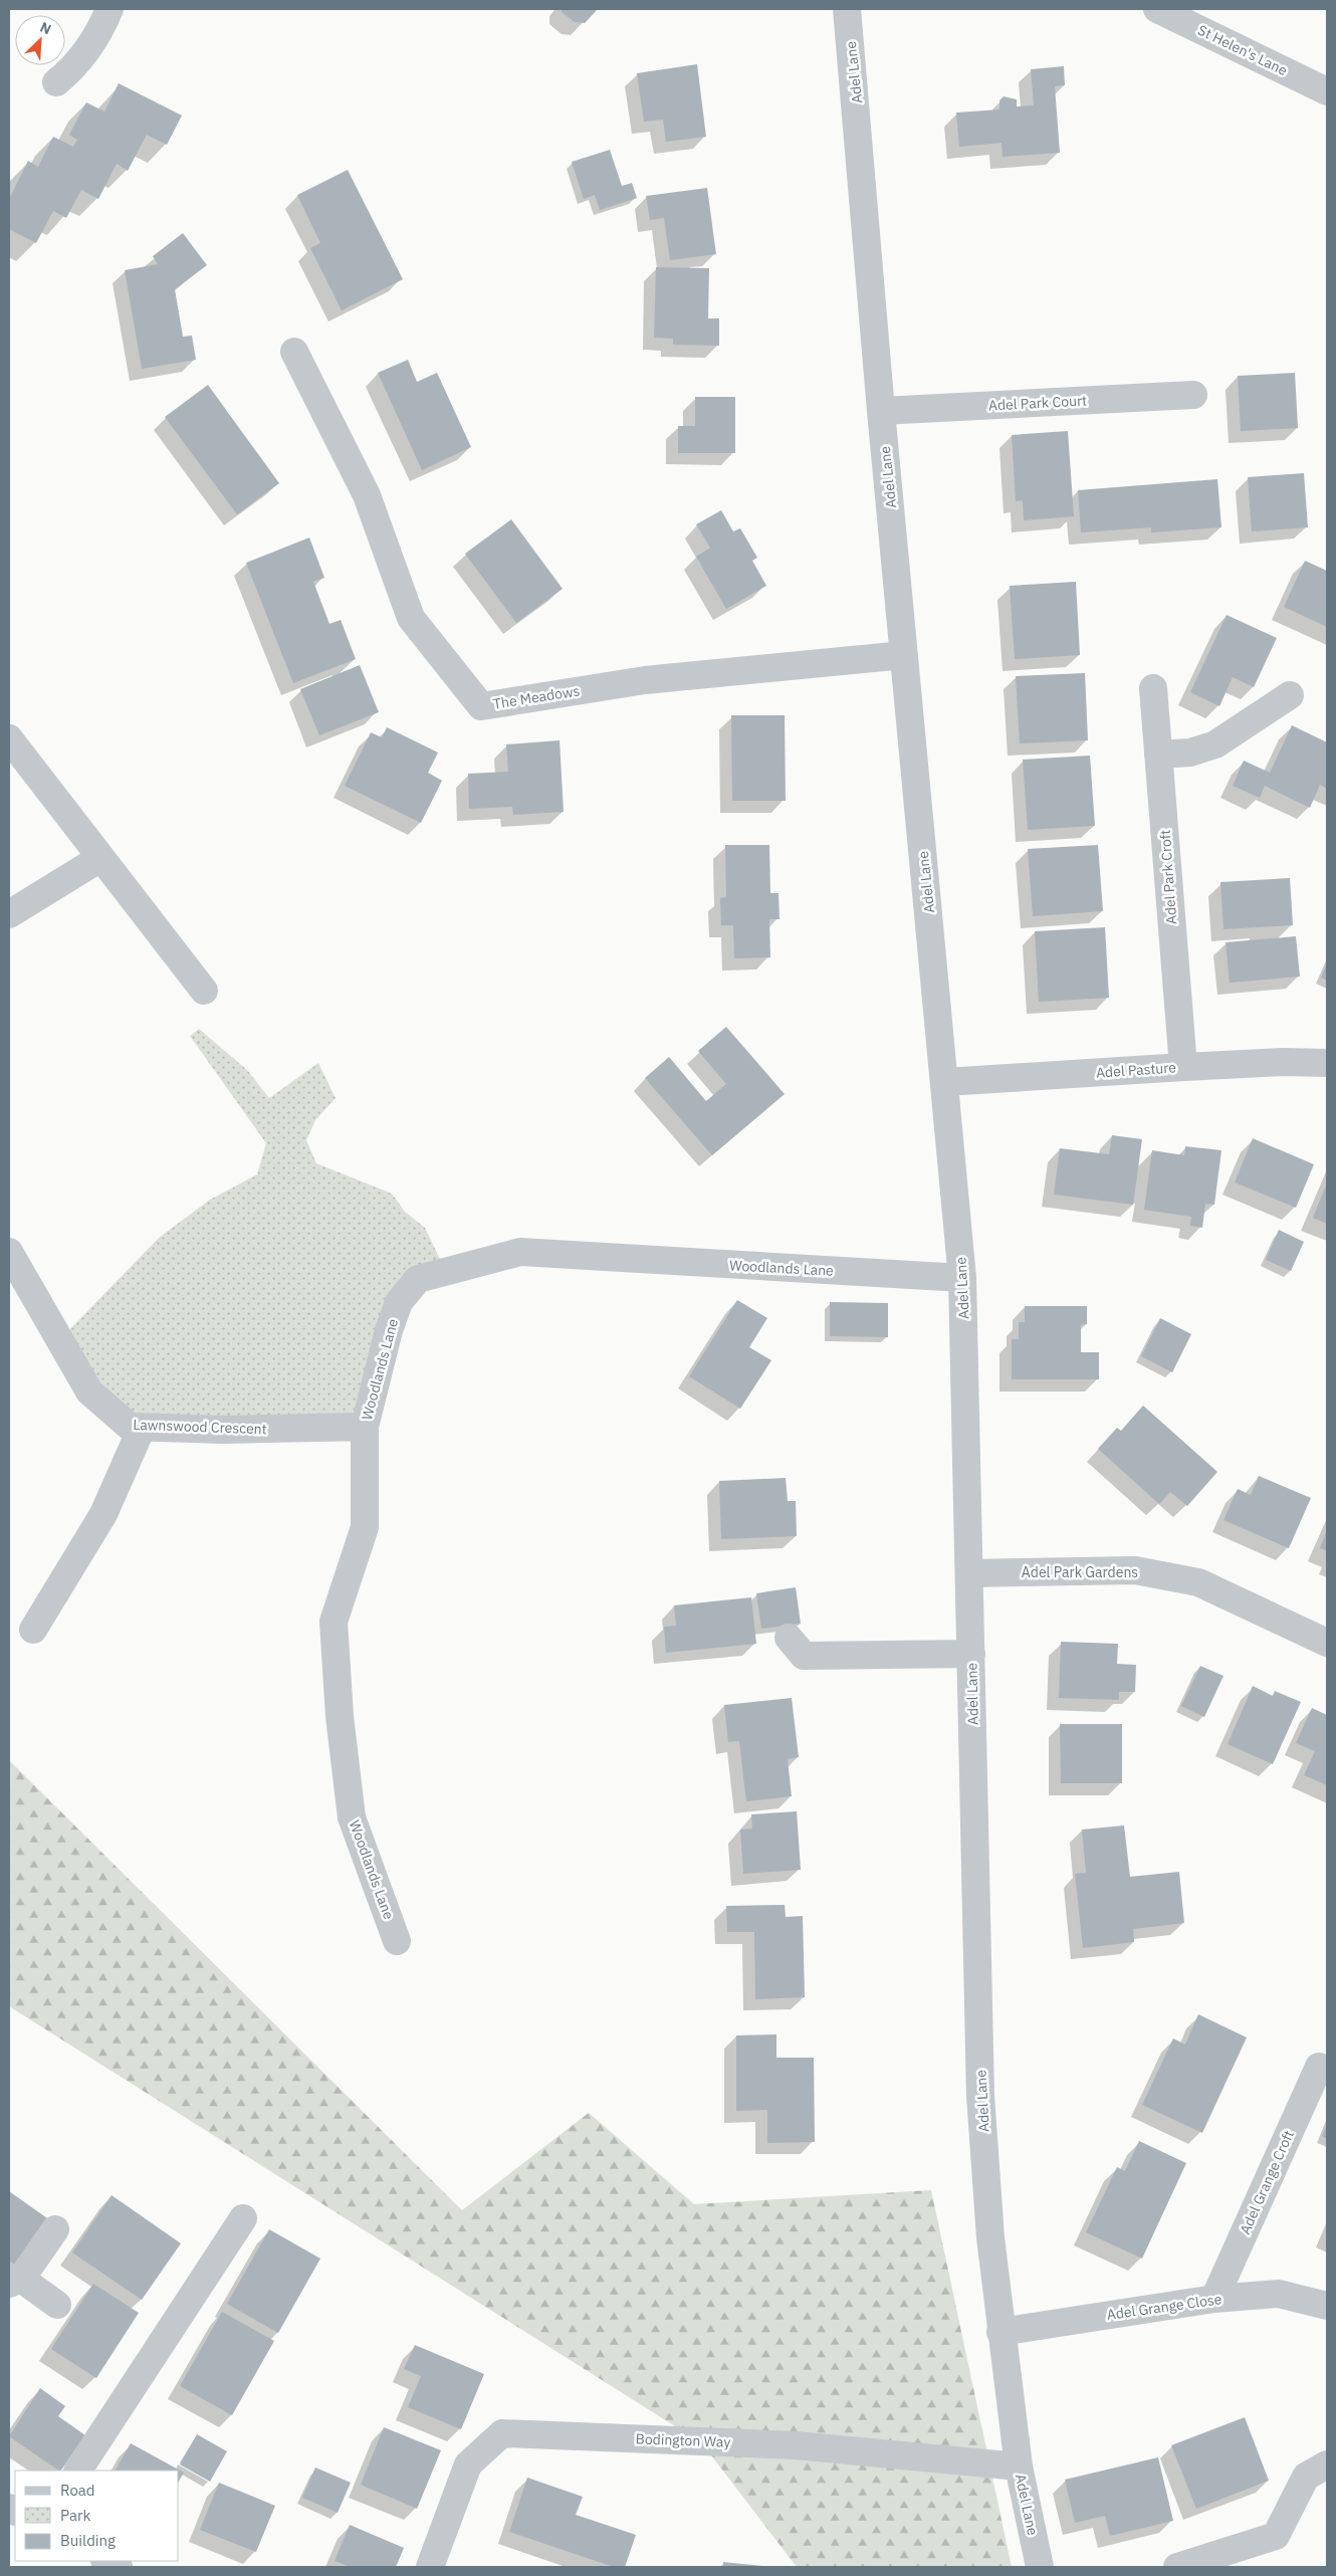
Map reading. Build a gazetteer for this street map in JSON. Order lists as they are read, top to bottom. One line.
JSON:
{"streets":{"street":["St Helen's Lane","Adel Lane","Adel Park Court","The Meadows","Adel Park Croft","Adel Pasture","Woodlands Lane","Lawnswood Crescent","Adel Park Gardens","Adel Grange Croft","Adel Grange Close","Bodington Way"]},"crossings":[["Adel Lane","Adel Park Court"],["Adel Lane","The Meadows"],["Adel Lane","Adel Pasture"],["Adel Lane","Woodlands Lane"],["Adel Lane","Adel Park Gardens"],["Adel Lane","Adel Grange Close"],["Adel Lane","Bodington Way"],["Adel Park Croft","Adel Pasture"],["Woodlands Lane","Lawnswood Crescent"],["Adel Grange Croft","Adel Grange Close"]],"legend":["Road","Park","Building"],"north":"top right"}
